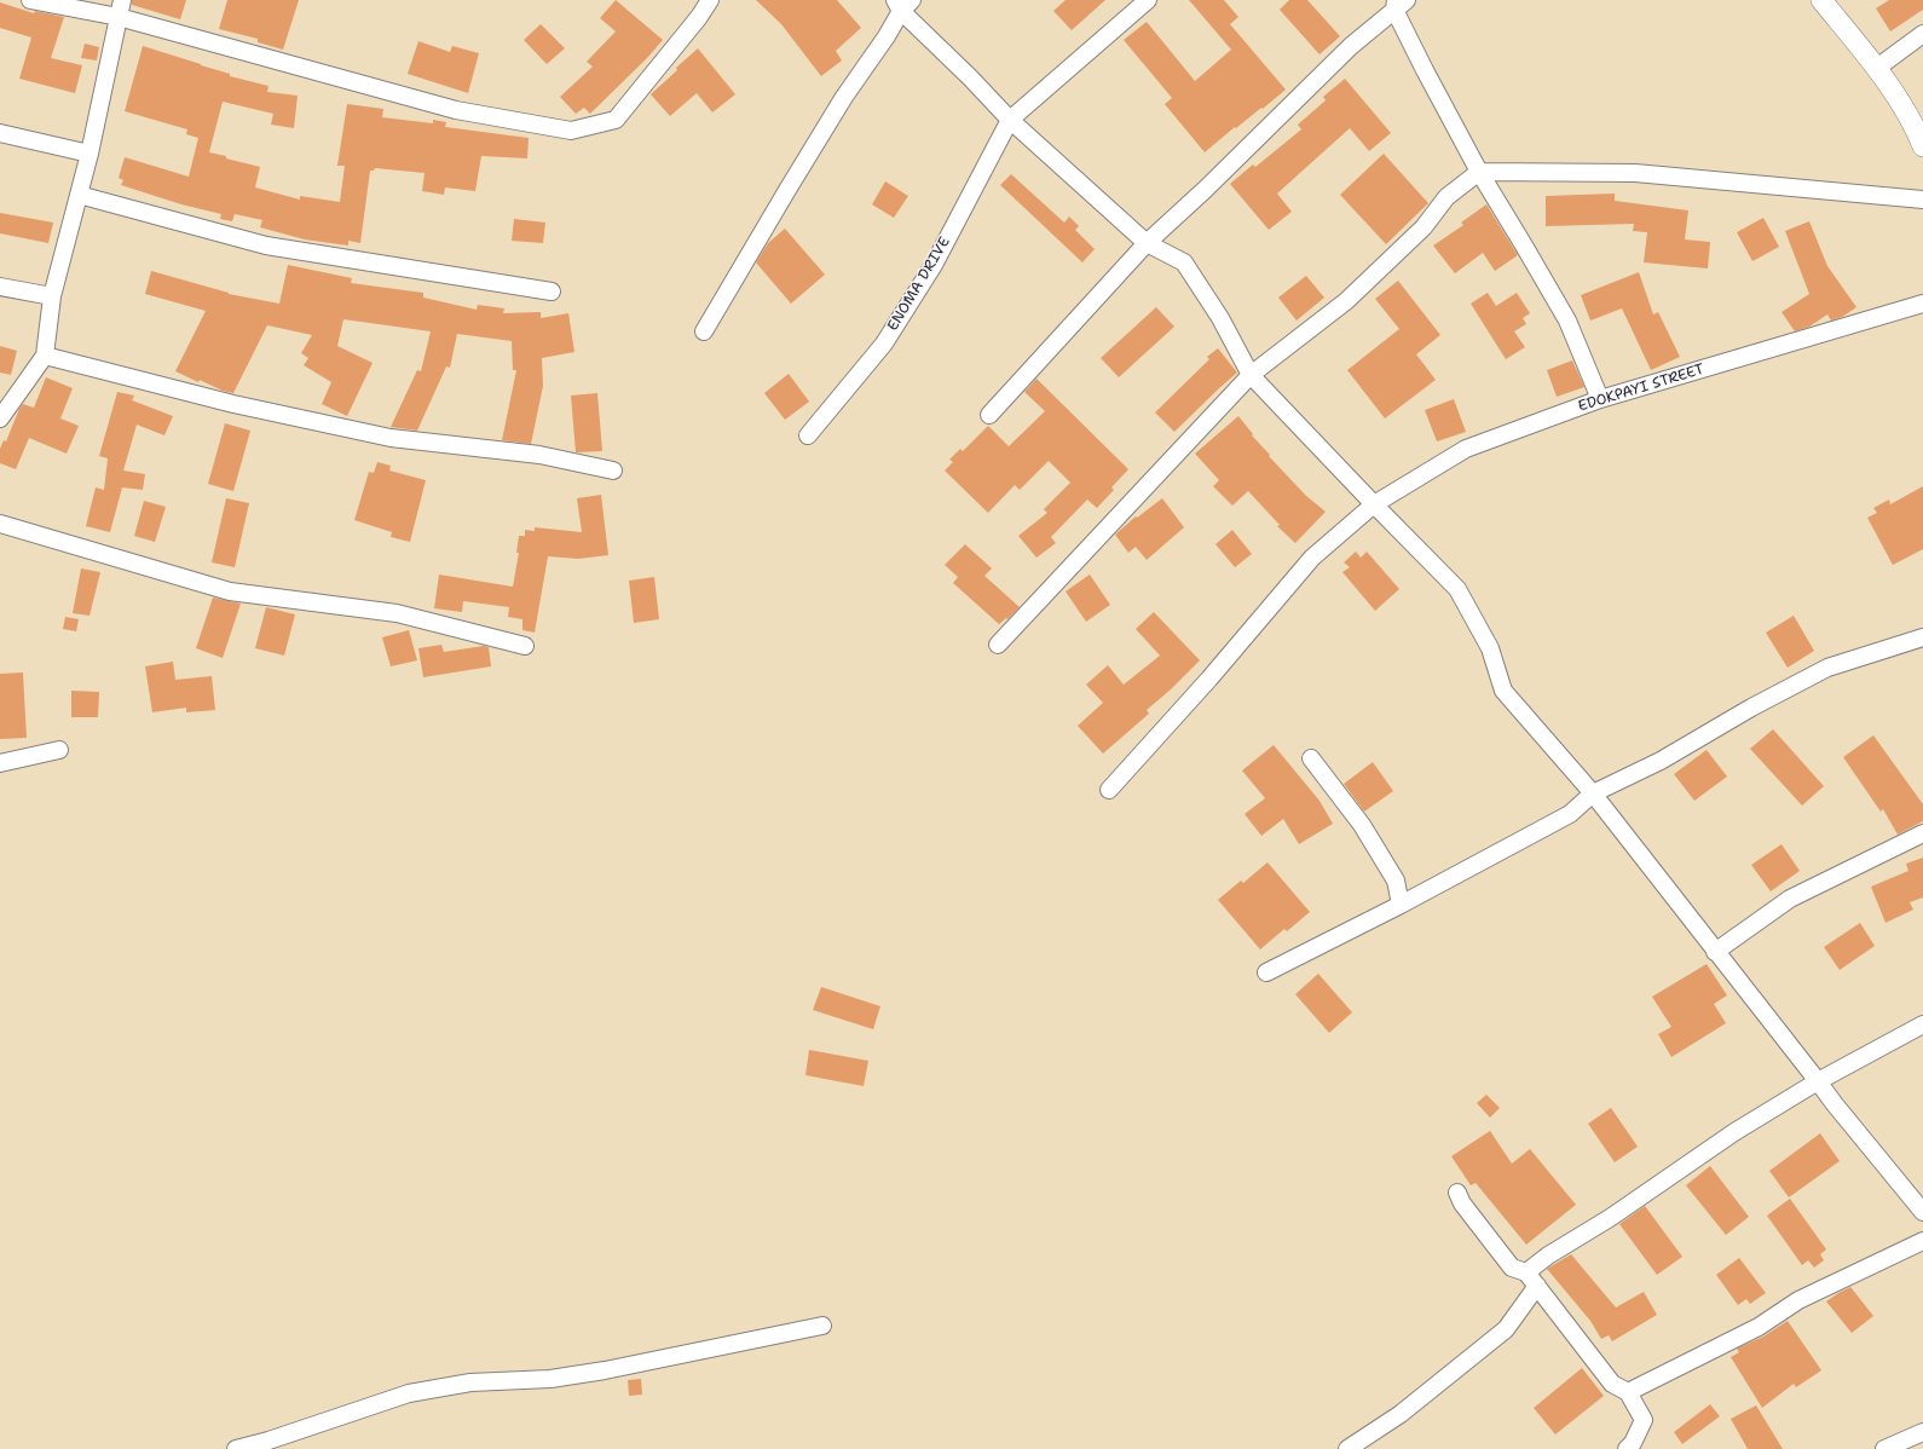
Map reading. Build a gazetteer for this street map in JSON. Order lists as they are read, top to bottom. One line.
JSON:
{"streets":{"street":["ENOMA DRIVE","EDOKPAYI STREET"]}}
